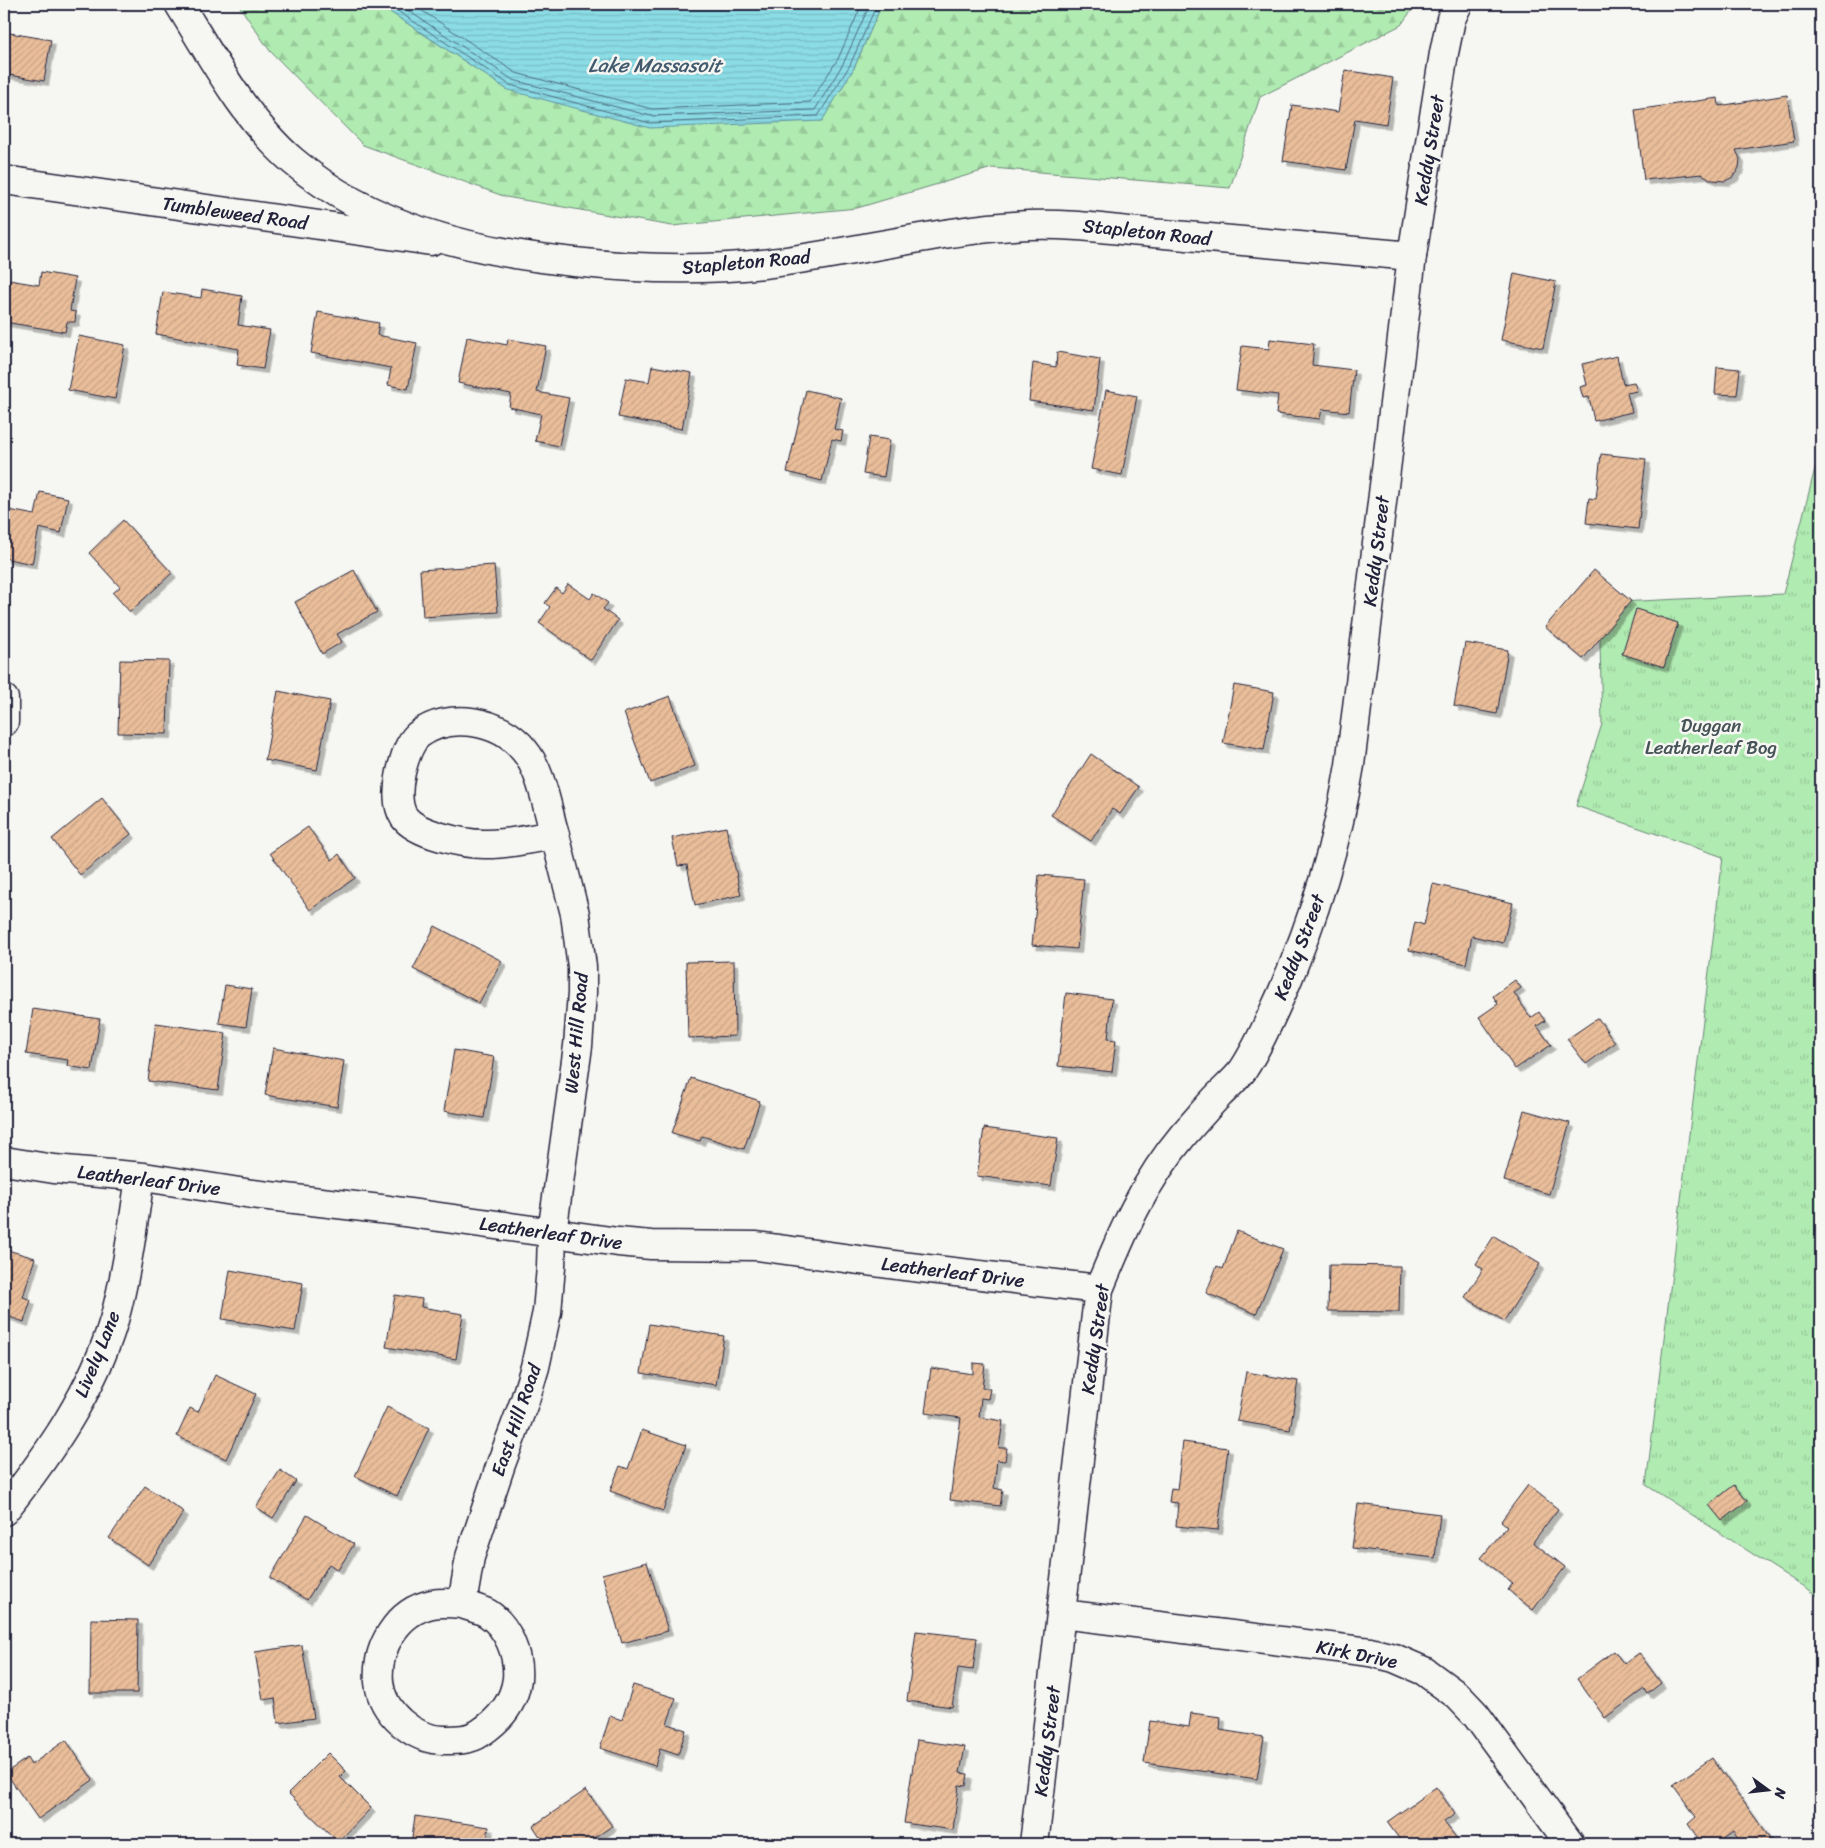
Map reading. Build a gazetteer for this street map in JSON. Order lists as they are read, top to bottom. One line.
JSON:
{"streets":{"street":["Keddy Street","Tumbleweed Road","Stapleton Road","West Hill Road","Leatherleaf Drive","Lively Lane","East Hill Road","Kirk Drive"]},"crossings":[["Keddy Street","Stapleton Road"],["Keddy Street","Leatherleaf Drive"],["Keddy Street","Kirk Drive"],["Tumbleweed Road","Stapleton Road"],["West Hill Road","Leatherleaf Drive"],["West Hill Road","East Hill Road"],["Leatherleaf Drive","Lively Lane"],["Leatherleaf Drive","East Hill Road"]],"water":["Lake Massasoit"],"parks":["Duggan Leatherleaf Bog"],"north":"right"}
